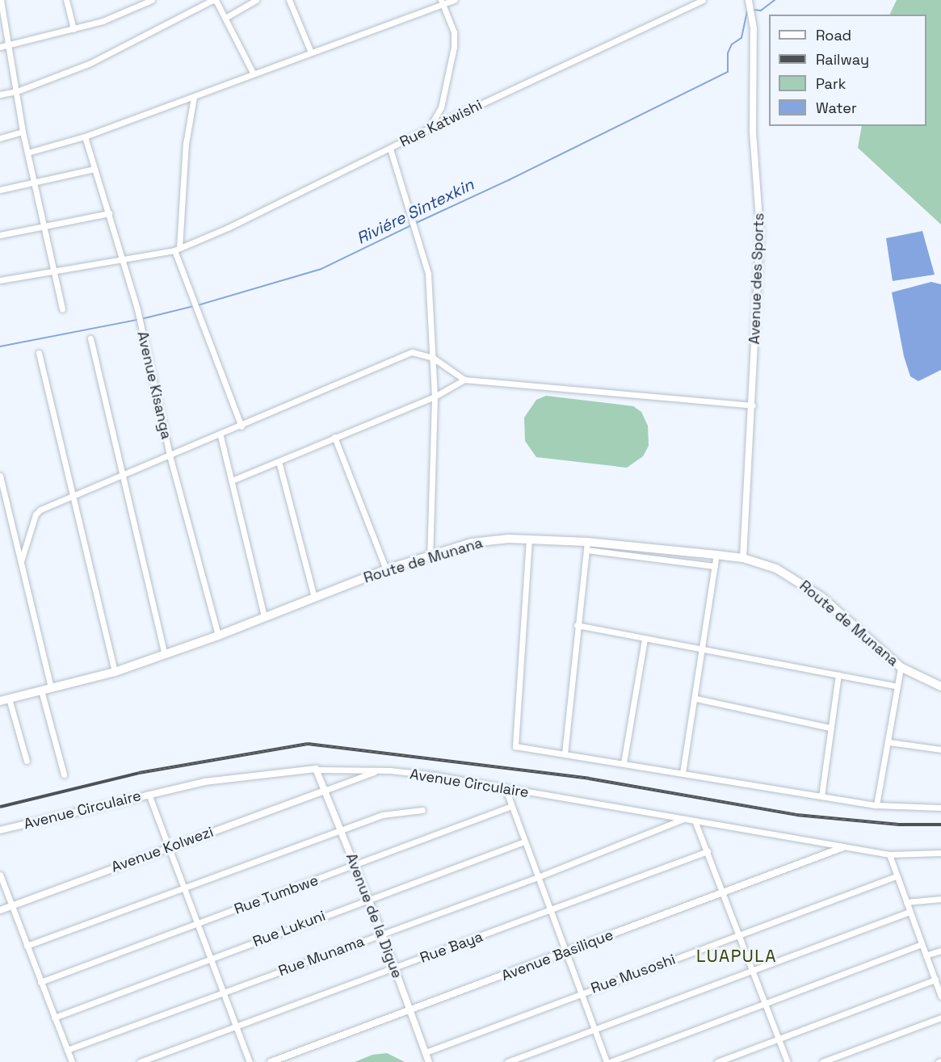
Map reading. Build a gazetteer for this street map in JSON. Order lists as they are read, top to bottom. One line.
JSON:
{"streets":{"main road":["Route de Munana"],"street":["Rue Katwishi","Avenue des Sports","Avenue Kisanga","Avenue Circulaire","Avenue Kolwezi","Rue Tumbwe","Avenue de la Digue","Rue Lukuni","Rue Baya","Avenue Basilique","Rue Munama","Rue Musoshi"]},"crossings":[["Rue Katwishi","Avenue Kisanga"],["Avenue des Sports","Route de Munana"],["Avenue Kisanga","Route de Munana"],["Avenue Circulaire","Avenue de la Digue"],["Avenue Circulaire","Avenue Basilique"],["Avenue Circulaire","Rue Munama"],["Avenue Kolwezi","Avenue de la Digue"],["Rue Tumbwe","Avenue de la Digue"],["Avenue de la Digue","Rue Lukuni"],["Avenue de la Digue","Rue Baya"],["Avenue de la Digue","Avenue Basilique"],["Avenue de la Digue","Rue Munama"],["Avenue de la Digue","Rue Musoshi"]],"districts":["LUAPULA"],"water":["Riviére Sintexkin"],"legend":["Road","Railway","Park","Water"]}
